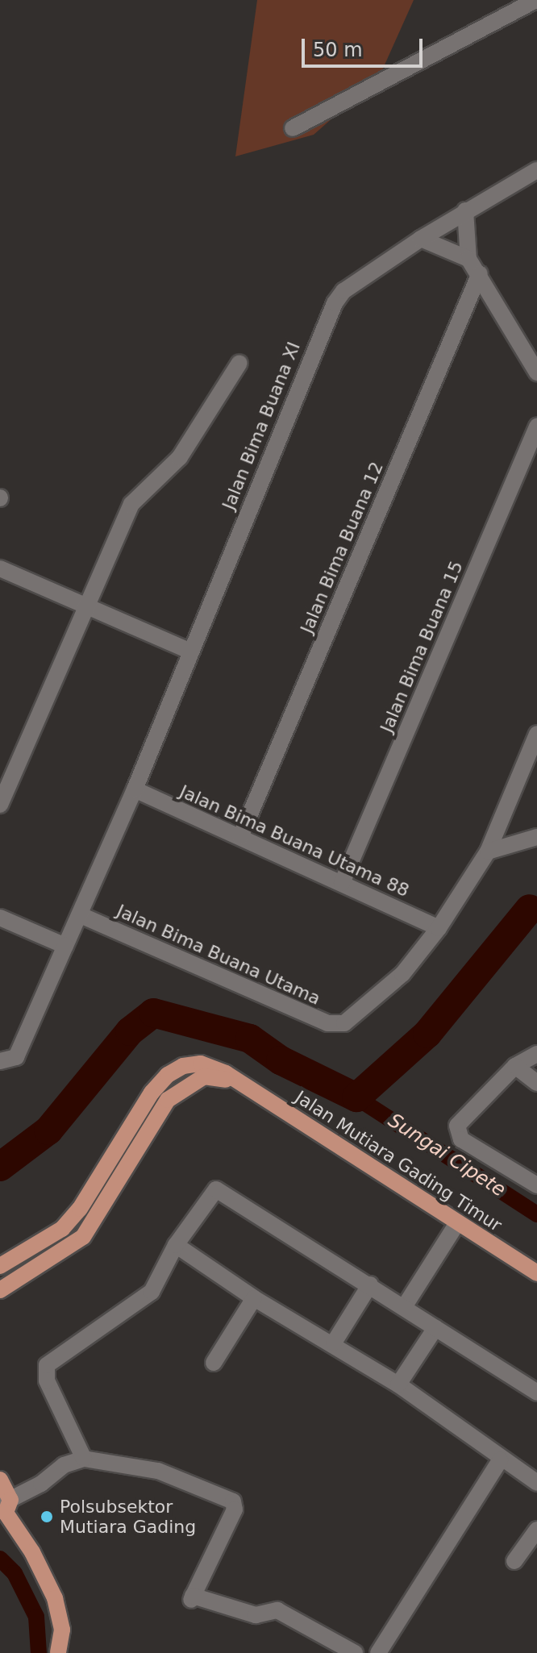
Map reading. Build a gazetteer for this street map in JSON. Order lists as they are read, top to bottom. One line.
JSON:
{"streets":{"main road":["Jalan Mutiara Gading Timur"],"street":["Jalan Bima Buana XI","Jalan Bima Buana 12","Jalan Bima Buana 15","Jalan Bima Buana Utama 88","Jalan Bima Buana Utama"]},"crossings":[["Jalan Bima Buana XI","Jalan Bima Buana Utama 88"],["Jalan Bima Buana 12","Jalan Bima Buana Utama 88"],["Jalan Bima Buana 15","Jalan Bima Buana Utama 88"],["Jalan Bima Buana Utama 88","Jalan Bima Buana Utama"]],"water":["Sungai Cipete"],"places":["Polsubsektor Mutiara Gading"],"scale_bar":"50 m"}
